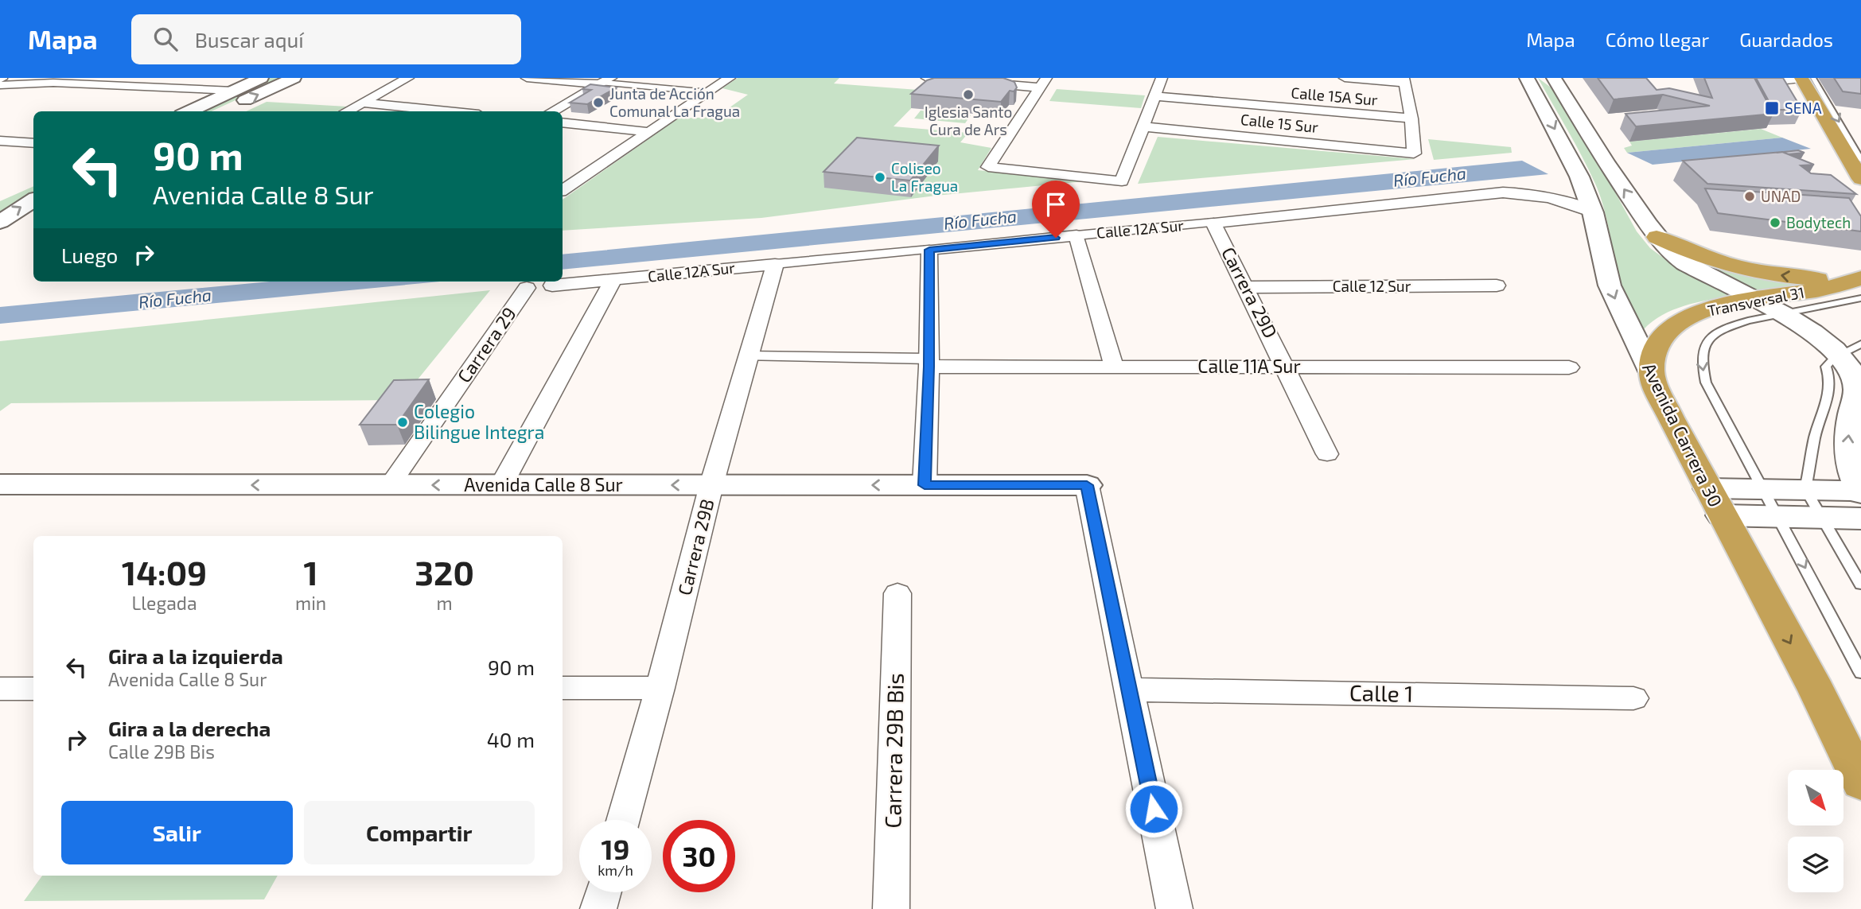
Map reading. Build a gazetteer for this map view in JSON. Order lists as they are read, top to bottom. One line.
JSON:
{"streets":{"highway":["Transversal 31","Avenida Carrera 30"],"main road":["Avenida Calle 8 Sur"],"street":["Calle 15A Sur","Calle 15 Sur","Calle 12A Sur","Calle 12 Sur","Carrera 29D","Carrera 29","Calle 11A Sur","Carrera 29B","Calle 1","Carrera 29B Bis"]},"crossings":[["Calle 15A Sur","Calle 15 Sur"],["Calle 12A Sur","Carrera 29D"],["Calle 12A Sur","Avenida Carrera 30"],["Calle 12A Sur","Carrera 29B"],["Calle 12 Sur","Carrera 29D"],["Carrera 29D","Calle 11A Sur"],["Transversal 31","Avenida Carrera 30"],["Carrera 29","Avenida Calle 8 Sur"],["Calle 11A Sur","Carrera 29B"],["Avenida Calle 8 Sur","Carrera 29B"]],"one_way":["Avenida Carrera 30","Avenida Calle 8 Sur"],"water":["Río Fucha"],"places":{"other":["Iglesia Santo Cura de Ars","Junta de Acción Comunal La Fragua","Coliseo La Fragua","UNAD","Bodytech","Colegio Bilingue Integra"],"transit":["SENA"]},"north":"bottom right","page":{"header":"Mapa","search":"Buscar aquí","nav":["Mapa","Cómo llegar","Guardados"],"turn":["90 m","Avenida Calle 8 Sur"],"then":"Luego","eta":["14:09","Llegada","1","min","320","m"],"list":[{"name":"Gira a la izquierda","note":"Avenida Calle 8 Sur","value":"90 m"},{"name":"Gira a la derecha","note":"Calle 29B Bis","value":"40 m"}],"buttons":["Salir","Compartir"],"speed":"19 km/h","limit":"30"}}
